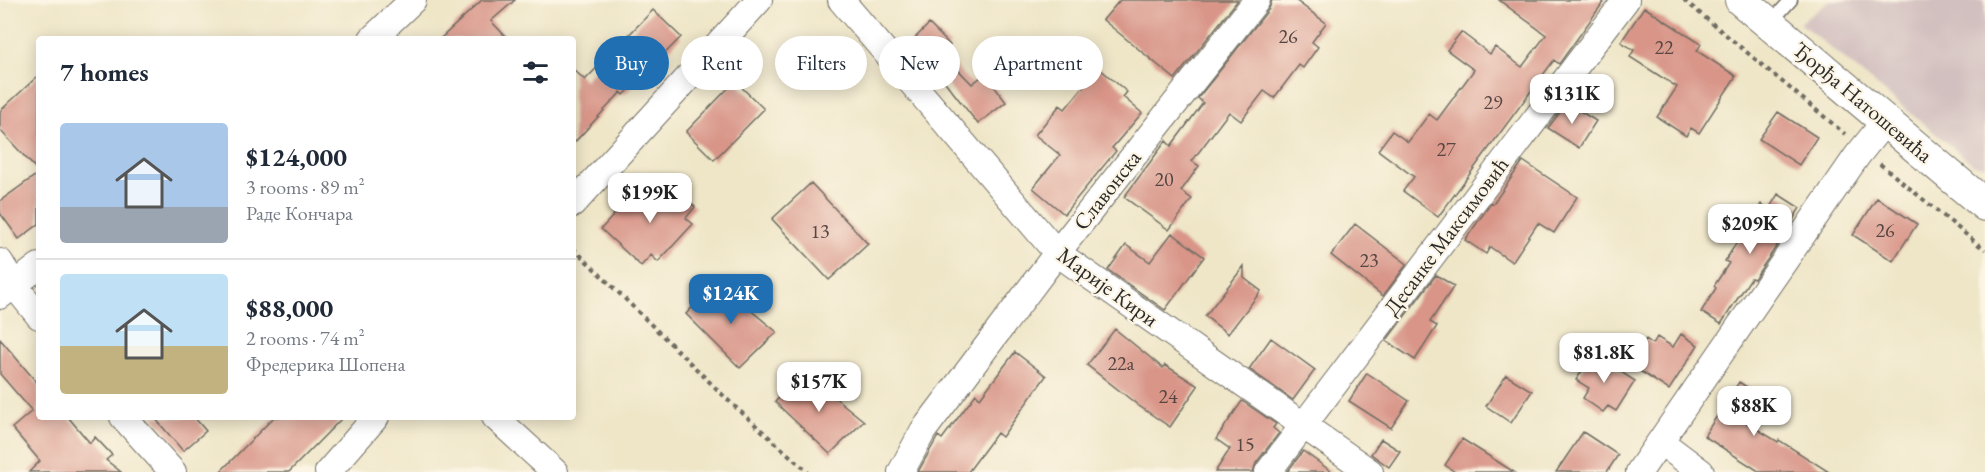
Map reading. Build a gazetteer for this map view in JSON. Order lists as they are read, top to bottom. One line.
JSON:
{"streets":{"street":["Ђорђа Натошевића","Славонска","Десанке Максимовић","Марије Кири"]},"crossings":[["Славонска","Марије Кири"],["Десанке Максимовић","Марије Кири"]],"house_numbers":["26","22","29","27","20","26","13","23","22a","24","15"],"page":{"chip":["Buy","Rent","Filters","New","Apartment"],"heading":"7 homes","price":["$131K","$199K","$209K","$124K","$81.8K","$157K","$88K"],"list":[{"name":"$124,000","note":"3 rooms · 89 m² · Раде Кончара"},{"name":"$88,000","note":"2 rooms · 74 m² · Фредерика Шопена"}]}}
